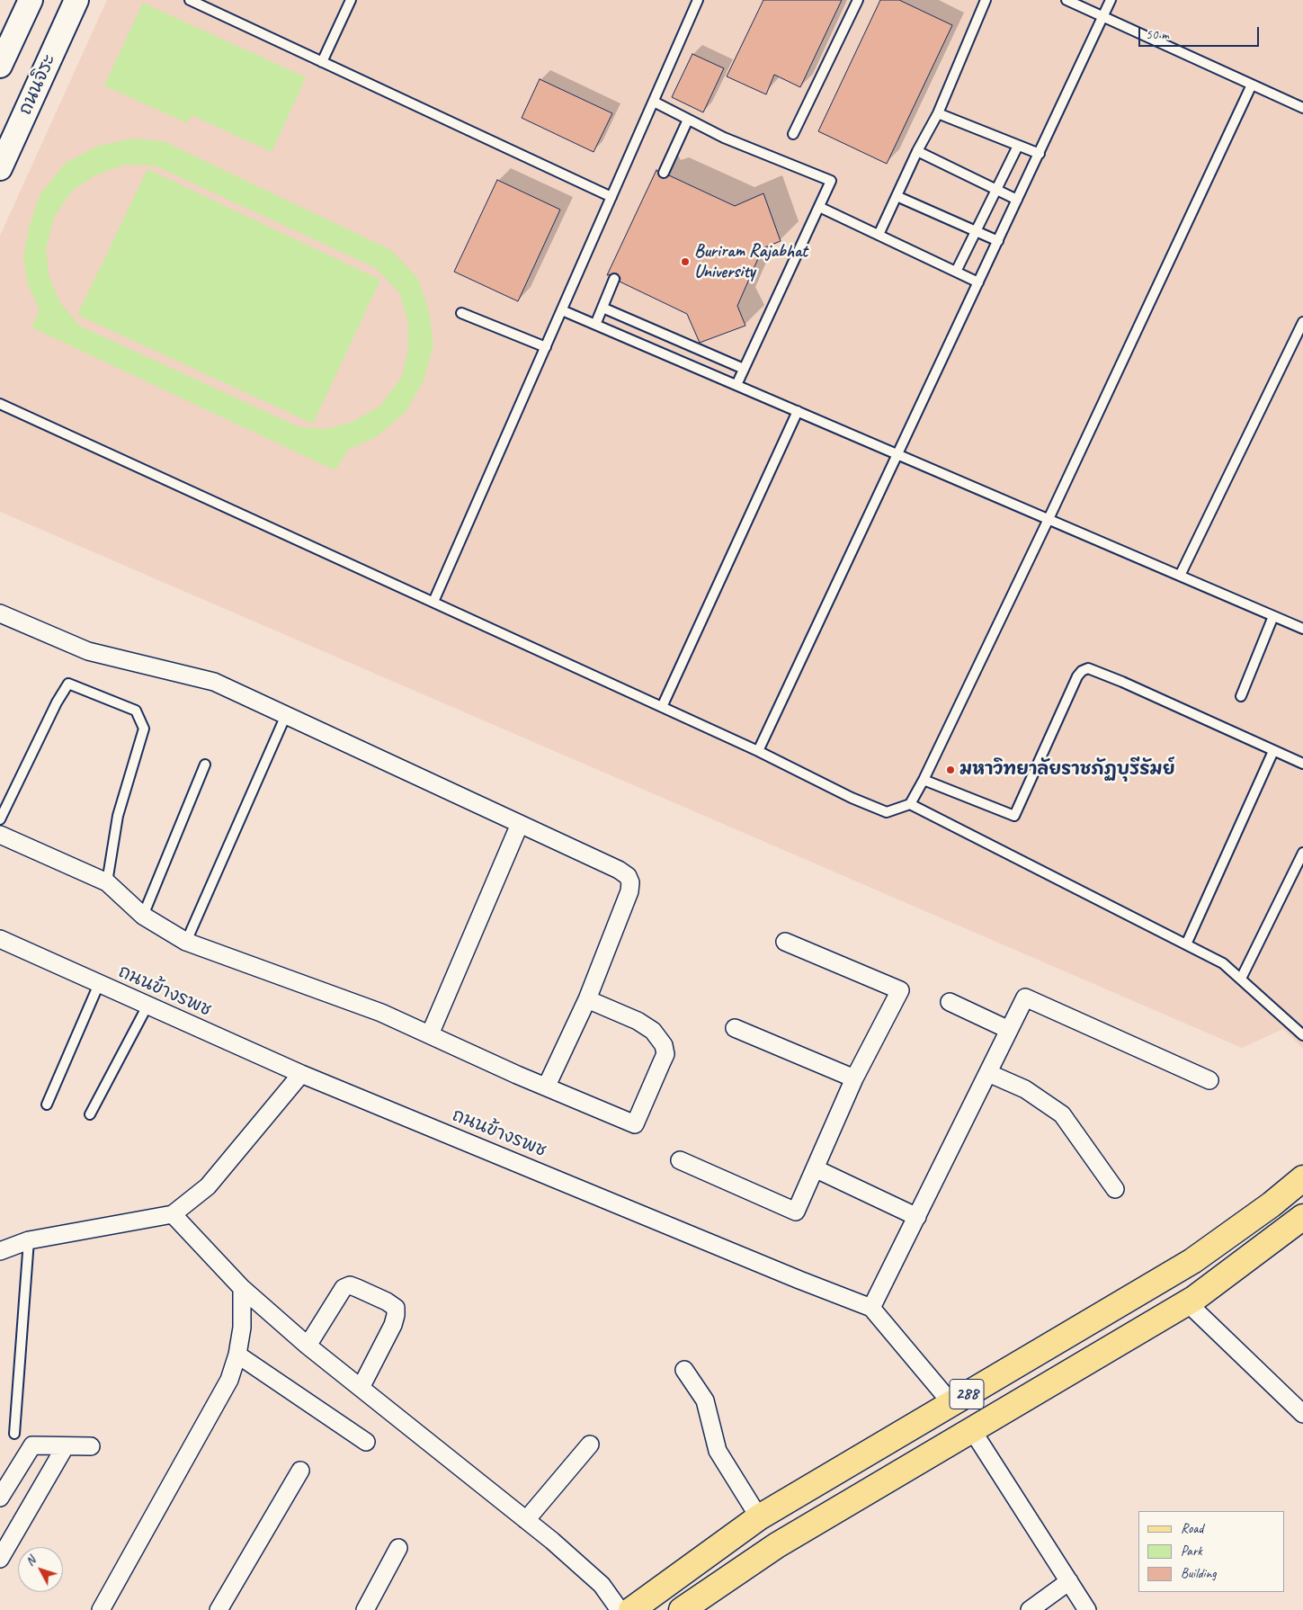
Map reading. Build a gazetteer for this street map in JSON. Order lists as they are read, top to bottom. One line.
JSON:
{"streets":{"main road":["ถนนจิระ","288"],"street":["ถนนข้างรพช"]},"crossings":[["ถนนข้างรพช","288"]],"places":["Buriram Rajabhat University","มหาวิทยาลัยราชภัฏบุรีรัมย์"],"legend":["Road","Park","Building"],"scale_bar":"50 m","north":"top left"}
